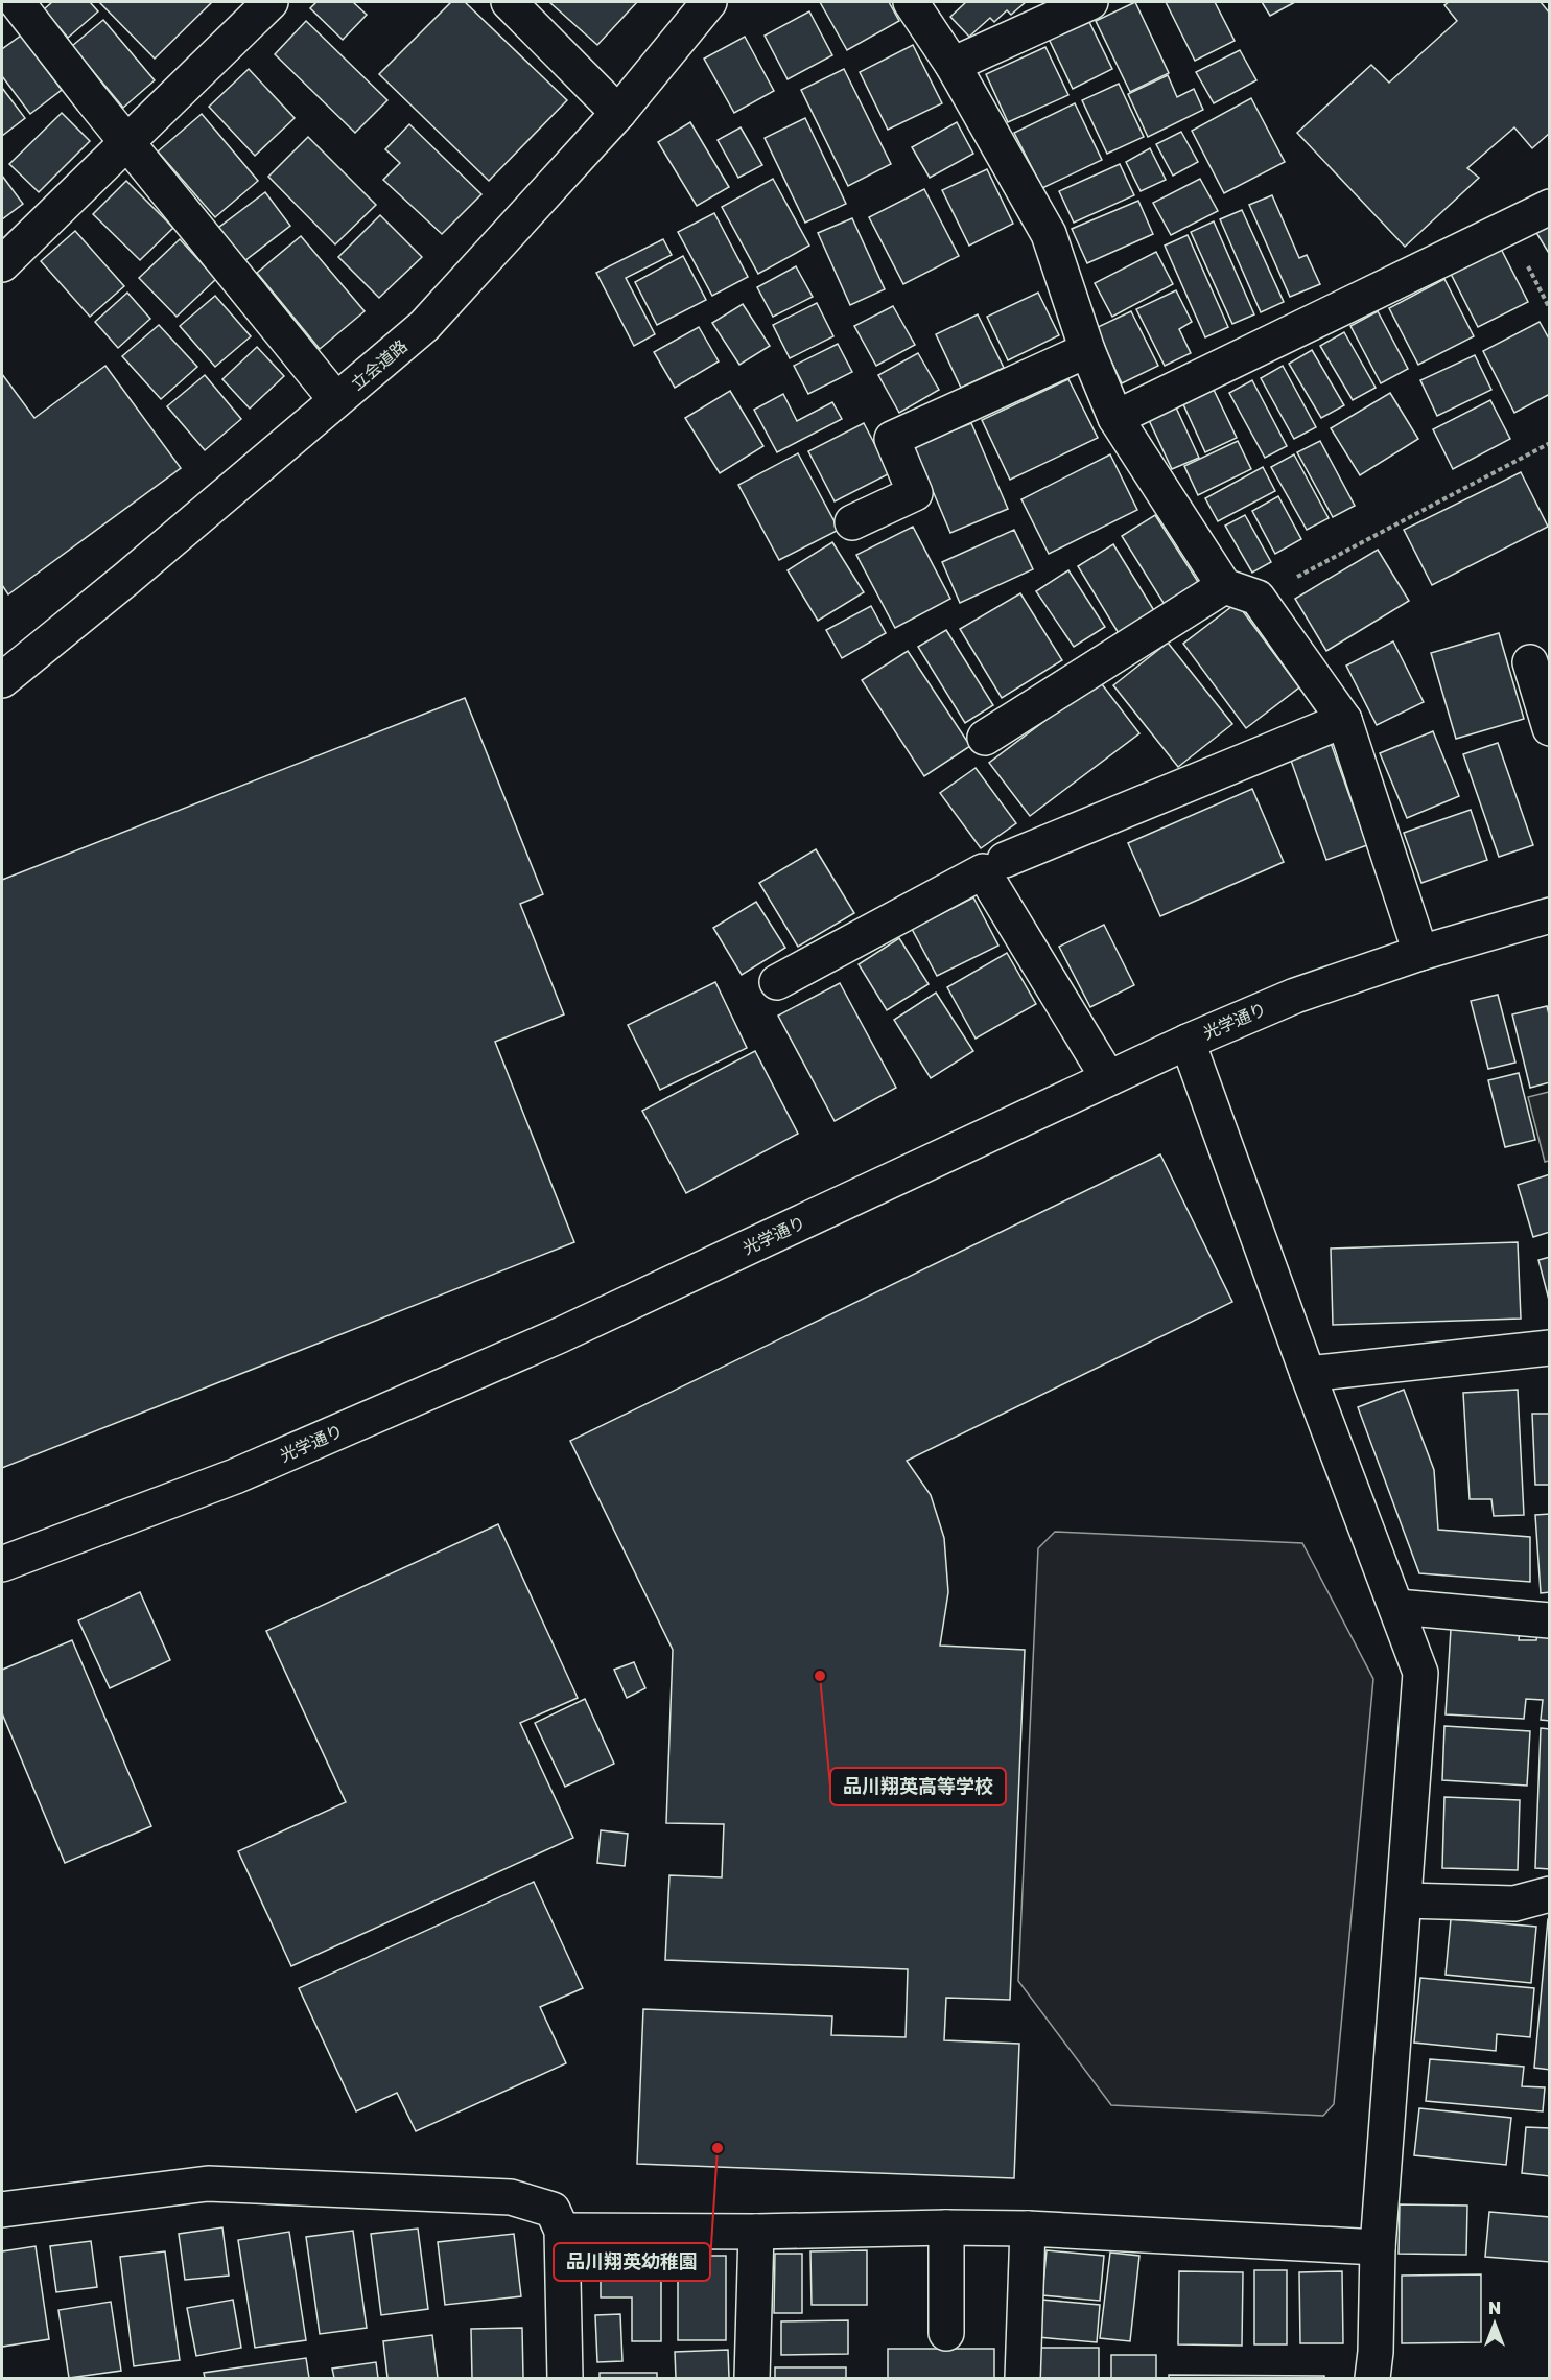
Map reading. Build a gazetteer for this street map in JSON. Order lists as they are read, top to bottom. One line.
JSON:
{"streets":{"street":["立会道路","光学通り"]},"places":["品川翔英高等学校","品川翔英幼稚園"],"north":"top"}
